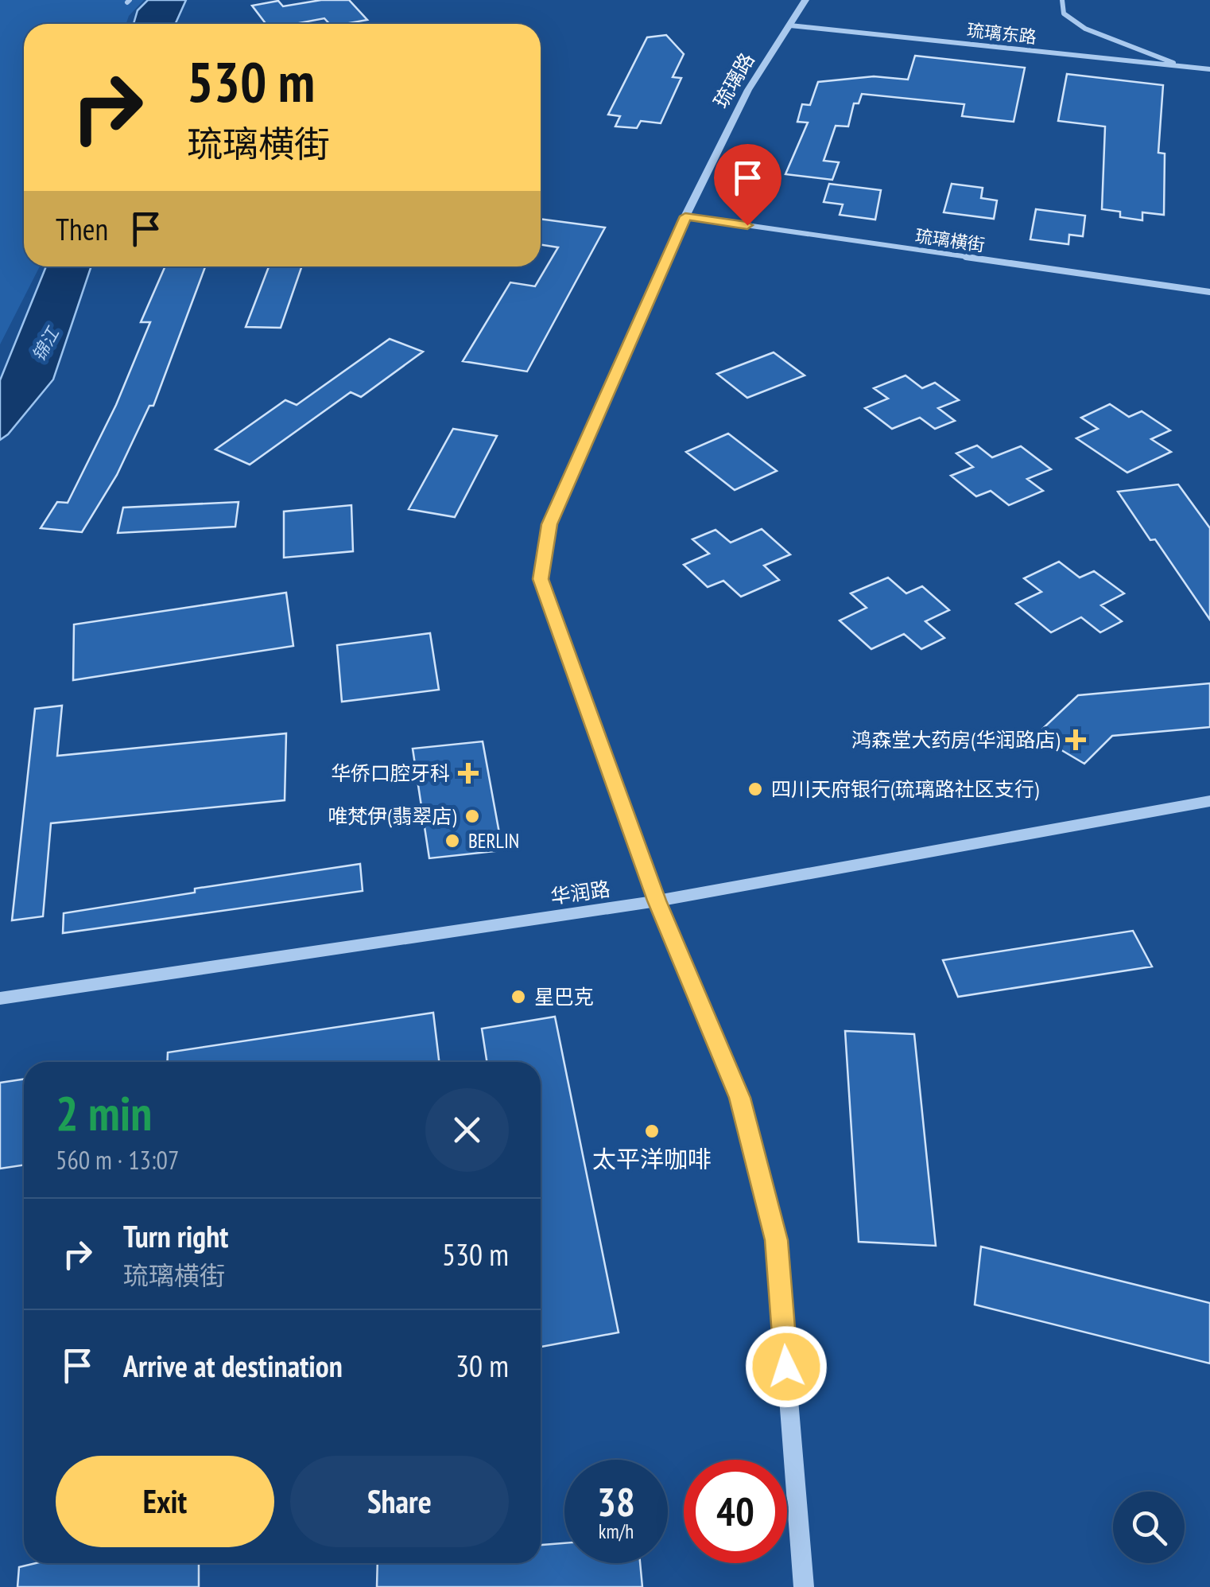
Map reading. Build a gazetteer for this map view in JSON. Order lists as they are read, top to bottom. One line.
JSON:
{"streets":{"street":["琉璃东路","琉璃路","琉璃横街","华润路"]},"crossings":[["琉璃东路","琉璃路"],["琉璃路","琉璃横街"],["琉璃路","华润路"]],"water":["锦江"],"places":{"health":["鸿森堂大药房(华润路店)","华侨口腔牙科"],"other":["四川天府银行(琉璃路社区支行)","唯梵伊(翡翠店)","BERLIN","星巴克","太平洋咖啡"]},"page":{"turn":["530 m","琉璃横街"],"then":"Then","heading":["2 min","560 m · 13:07"],"list":[{"name":"Turn right","note":"琉璃横街","value":"530 m"},{"name":"Arrive at destination","value":"30 m"}],"buttons":["Exit","Share"],"speed":"38 km/h","limit":"40"}}
